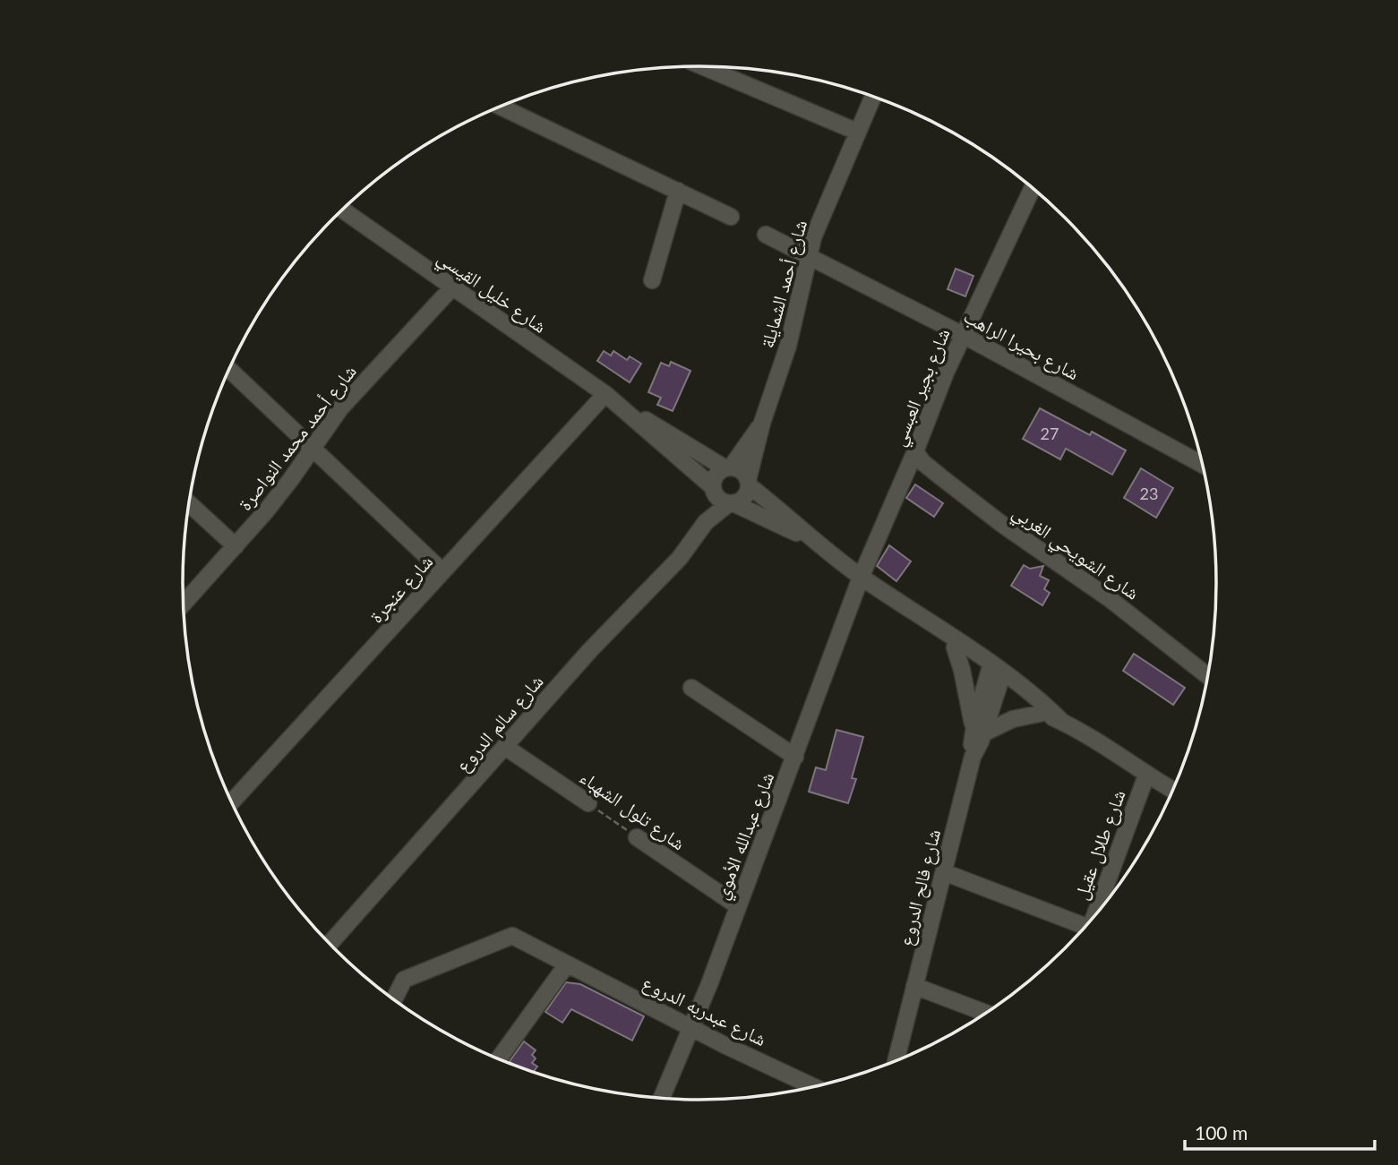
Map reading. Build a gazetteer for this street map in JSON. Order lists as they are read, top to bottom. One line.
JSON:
{"streets":{"street":["شارع أحمد الشمايلة","شارع خليل القيسي","شارع بحيرا الراهب","شارع بجير العبسي","شارع أحمد محمد النواصرة","شارع الشويحي الغربي","شارع عنجرة","شارع سالم الدروع","شارع تلول الشهباء","شارع عبدالله الأموي","شارع طلال عقيل","شارع فالح الدروع","شارع عبدربه الدروع"]},"crossings":[["شارع أحمد الشمايلة","شارع خليل القيسي"],["شارع أحمد الشمايلة","شارع بحيرا الراهب"],["شارع أحمد الشمايلة","شارع سالم الدروع"],["شارع خليل القيسي","شارع أحمد محمد النواصرة"],["شارع خليل القيسي","شارع عنجرة"],["شارع خليل القيسي","شارع سالم الدروع"],["شارع بحيرا الراهب","شارع بجير العبسي"],["شارع بجير العبسي","شارع الشويحي الغربي"],["شارع بجير العبسي","شارع عبدالله الأموي"],["شارع سالم الدروع","شارع تلول الشهباء"],["شارع تلول الشهباء","شارع عبدالله الأموي"],["شارع عبدالله الأموي","شارع عبدربه الدروع"]],"house_numbers":["27","23"],"scale_bar":"100 m"}
